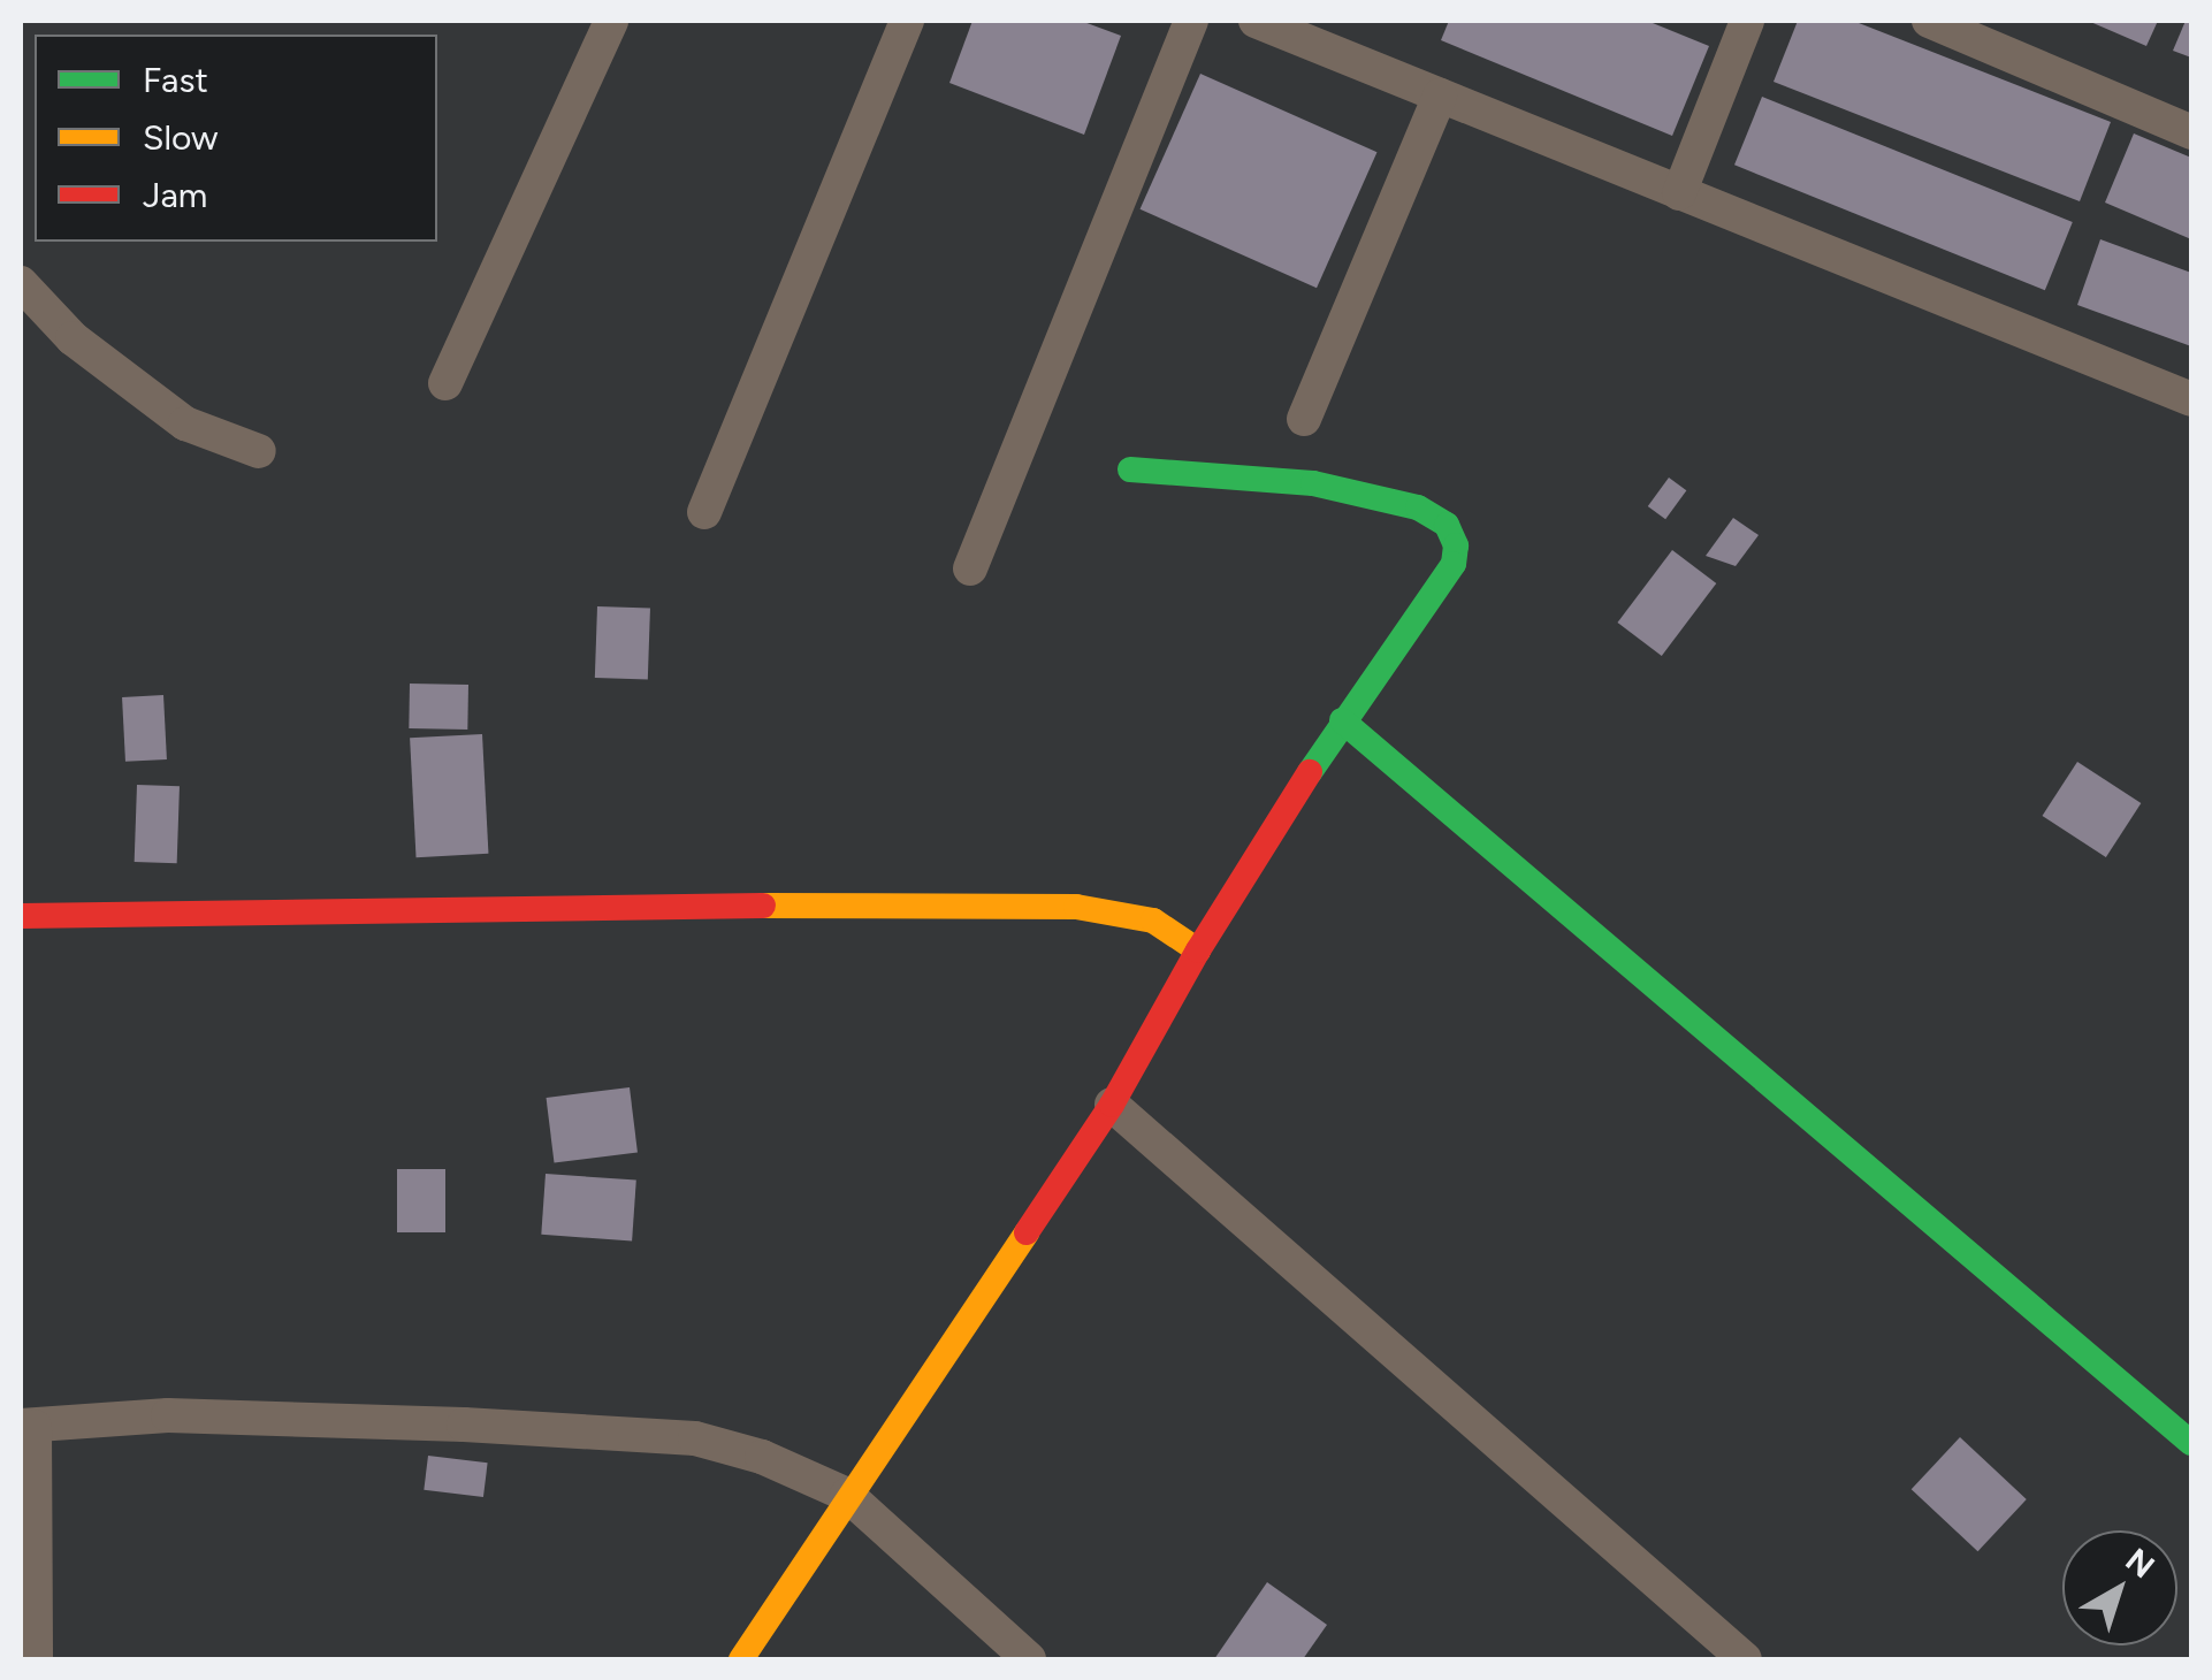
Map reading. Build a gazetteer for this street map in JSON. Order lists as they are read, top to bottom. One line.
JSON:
{"legend":["Fast","Slow","Jam"],"north":"top right"}
